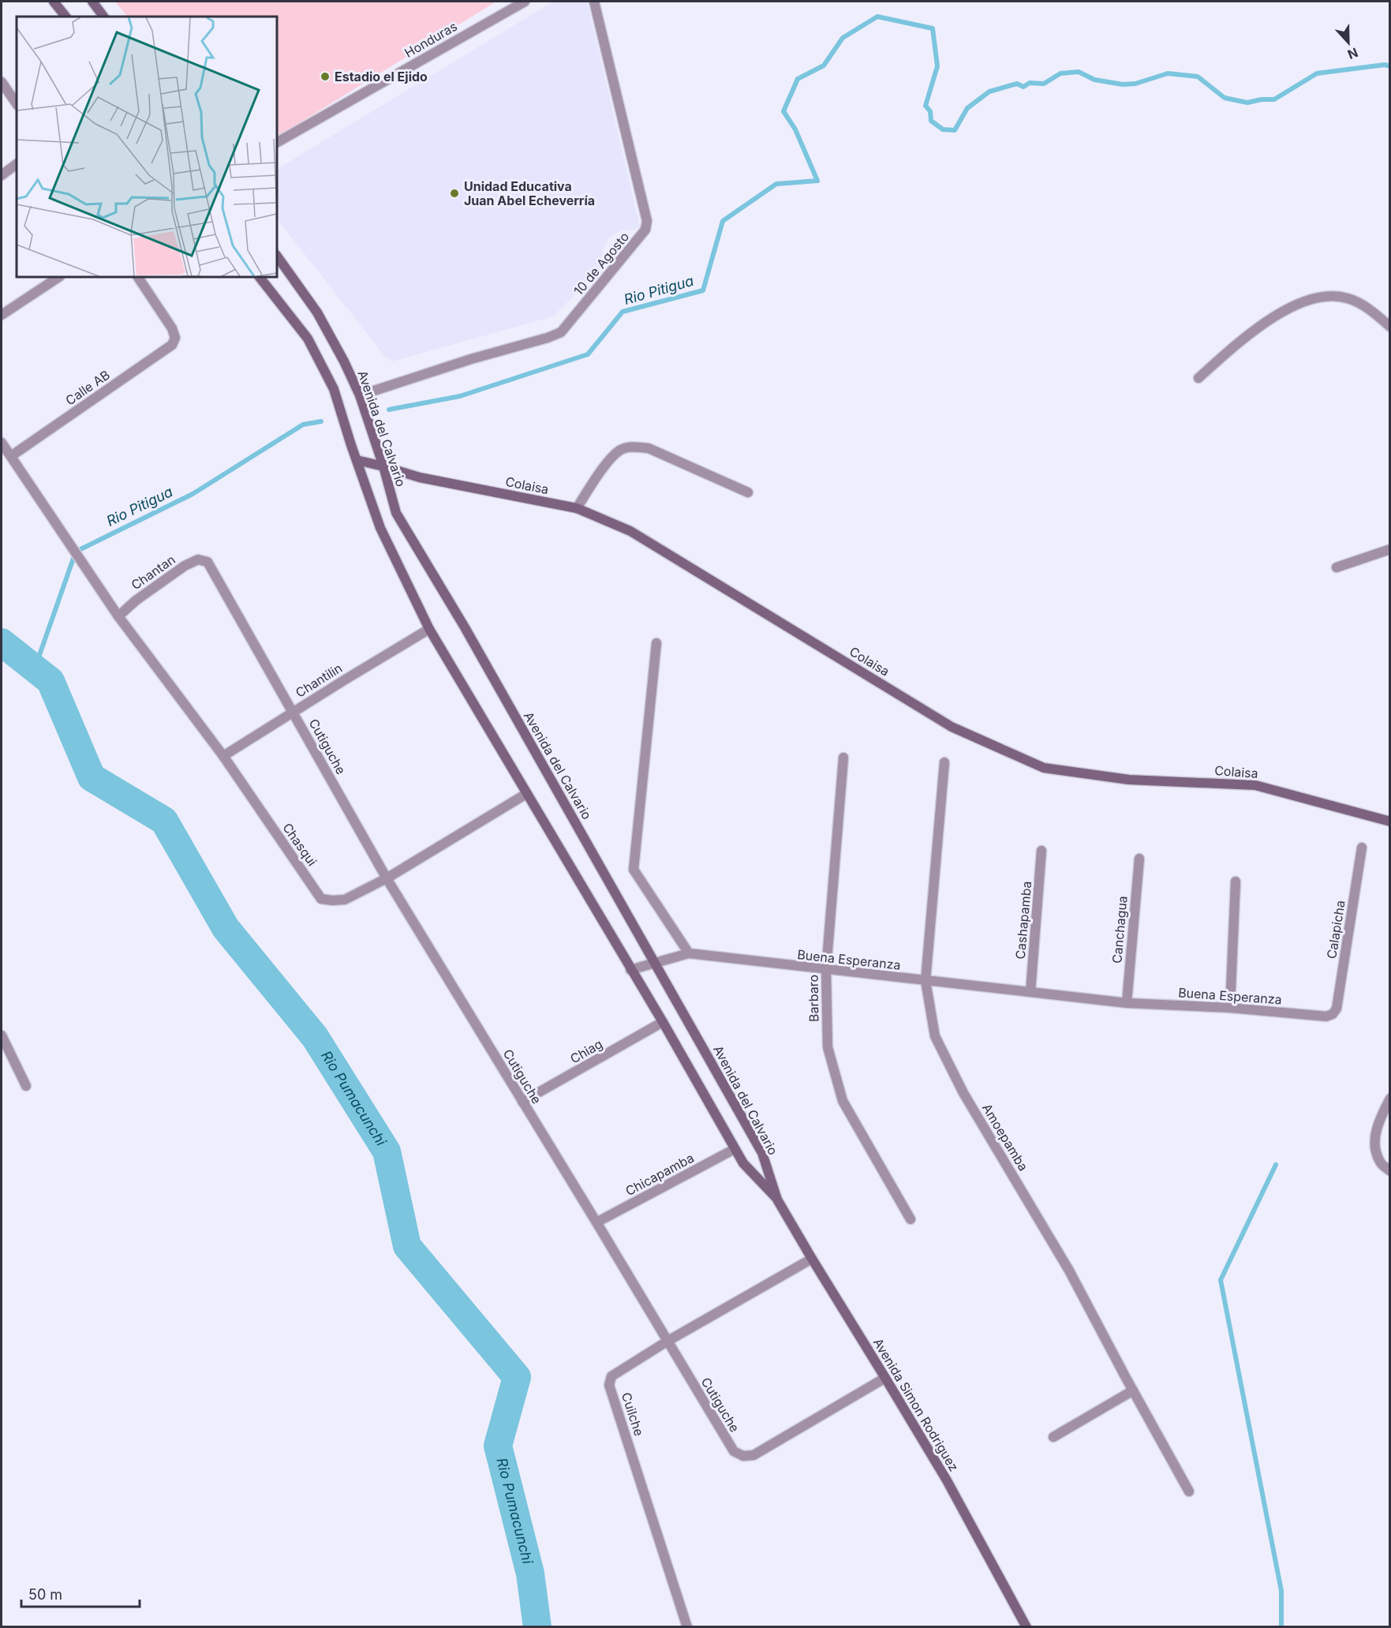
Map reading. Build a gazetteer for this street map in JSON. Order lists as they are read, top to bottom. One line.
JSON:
{"streets":{"street":["Honduras","10 de Agosto","Calle AB","Avenida del Calvario","Colaisa","Chantan","Chantilin","Cutiguche","Chasqui","Cashapamba","Canchagua","Calapicha","Buena Esperanza","Barbaro","Chiag","Amoepamba","Chicapamba","Avenida Simon Rodriguez","Cuilche"]},"crossings":[["10 de Agosto","Avenida del Calvario"],["Calle AB","Chasqui"],["Avenida del Calvario","Colaisa"],["Avenida del Calvario","Avenida Simon Rodriguez"],["Chantan","Cutiguche"],["Chantan","Chasqui"],["Chantilin","Cutiguche"],["Chantilin","Chasqui"],["Cutiguche","Chasqui"],["Cutiguche","Chiag"],["Cutiguche","Chicapamba"],["Cutiguche","Avenida Simon Rodriguez"],["Cutiguche","Cuilche"],["Cashapamba","Buena Esperanza"],["Canchagua","Buena Esperanza"],["Calapicha","Buena Esperanza"],["Buena Esperanza","Barbaro"],["Buena Esperanza","Amoepamba"],["Avenida Simon Rodriguez","Cuilche"]],"water":["Rio Pitigua","Rio Pumacunchi"],"places":["Estadio el Ejido","Unidad Educativa Juan Abel Echeverría"],"scale_bar":"50 m","north":"bottom"}
